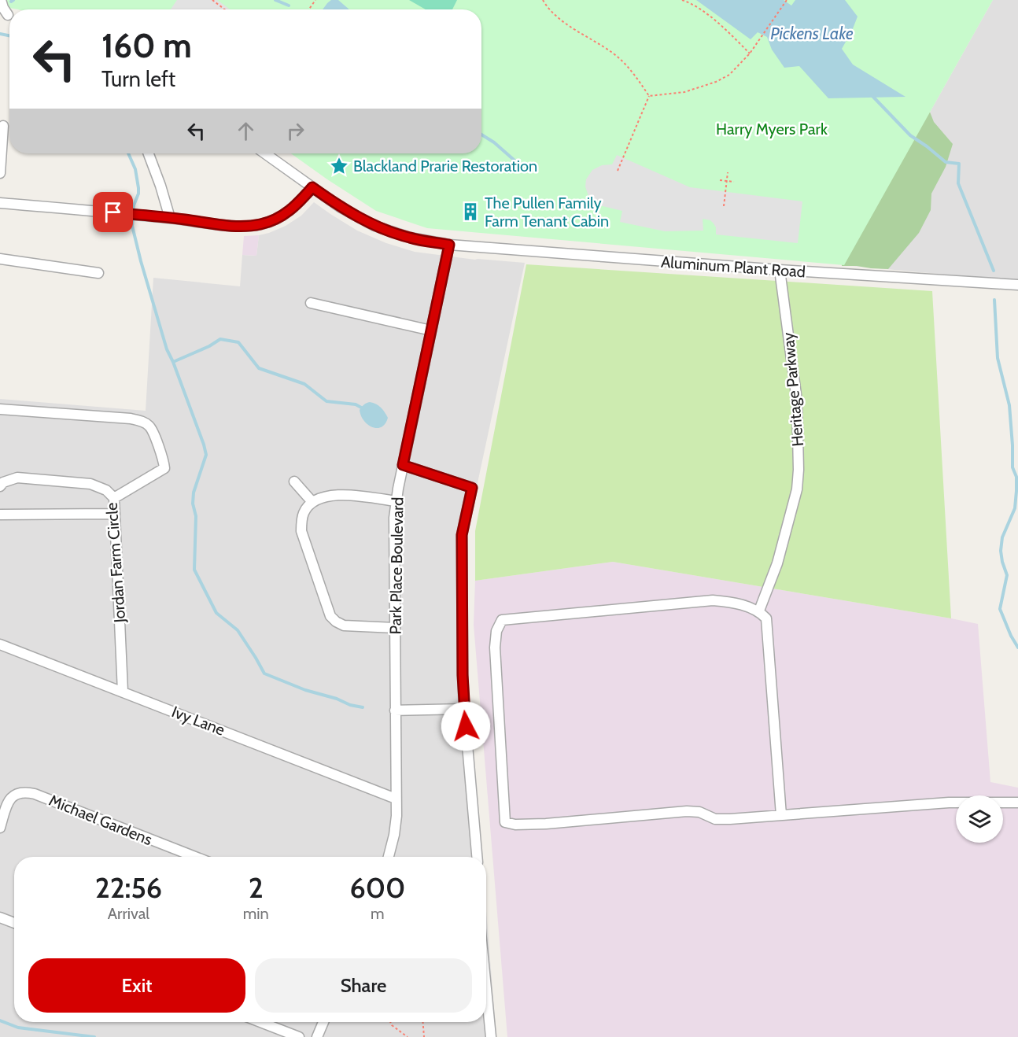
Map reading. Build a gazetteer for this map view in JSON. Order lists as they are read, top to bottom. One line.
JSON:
{"streets":{"street":["Aluminum Plant Road","Heritage Parkway","Jordan Farm Circle","Park Place Boulevard","Ivy Lane","Michael Gardens"]},"crossings":[["Aluminum Plant Road","Heritage Parkway"],["Aluminum Plant Road","Park Place Boulevard"],["Jordan Farm Circle","Ivy Lane"],["Park Place Boulevard","Ivy Lane"]],"water":["Pickens Lake"],"parks":["Harry Myers Park"],"places":{"place":["Blackland Prarie Restoration"],"building":["The Pullen Family Farm Tenant Cabin"]},"page":{"turn":["160 m","Turn left"],"eta":["22:56","Arrival","2","min","600","m"],"buttons":["Exit","Share"]}}
